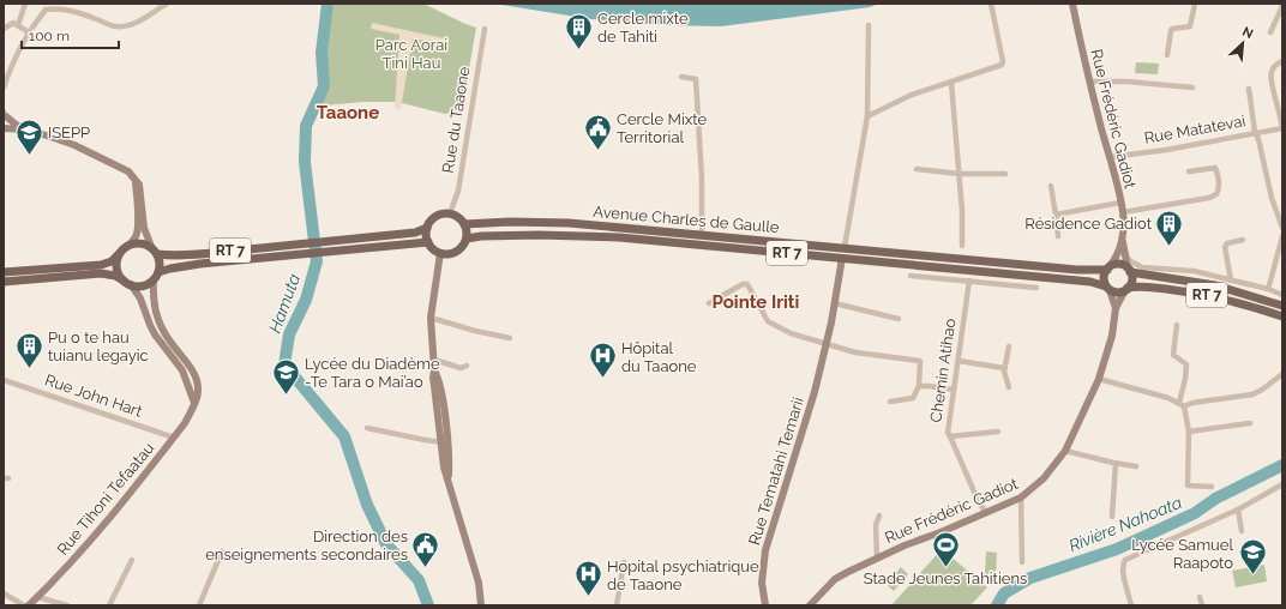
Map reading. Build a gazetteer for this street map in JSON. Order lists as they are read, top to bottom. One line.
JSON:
{"streets":{"main road":["Rue Frédéric Gadiot","Avenue Charles de Gaulle","RT 7","Rue Tematahi Temarii","Rue Tihoni Tefaatau"],"street":["Rue du Taaone","Rue Matatevai","Chemin Atihao","Rue John Hart"]},"crossings":[["Rue Frédéric Gadiot","Rue Matatevai"],["Rue Frédéric Gadiot","Avenue Charles de Gaulle"],["Rue Frédéric Gadiot","RT 7"],["Rue Frédéric Gadiot","Chemin Atihao"],["Rue du Taaone","Avenue Charles de Gaulle"],["Rue du Taaone","RT 7"],["Avenue Charles de Gaulle","RT 7"],["Avenue Charles de Gaulle","Rue Tematahi Temarii"],["RT 7","Rue Tihoni Tefaatau"],["Rue John Hart","Rue Tihoni Tefaatau"]],"districts":["Taaone","Pointe Iriti"],"water":["Hamuta","Rivière Nahoata"],"parks":["Parc Aorai Tini Hau"],"places":{"building":["Cercle mixte de Tahiti","Résidence Gadiot","Pu o te hau tuianu legayic"],"public building":["Cercle Mixte Territorial","Direction des enseignements secondaires"],"school or university":["ISEPP","Lycée du Diadème -Te Tara o Mai’ao","Lycée Samuel Raapoto"],"hospital":["Hôpital du Taaone","Hopital psychiatrique de Taaone"],"sports":["Stade Jeunes Tahitiens"]},"scale_bar":"100 m","north":"top right"}
